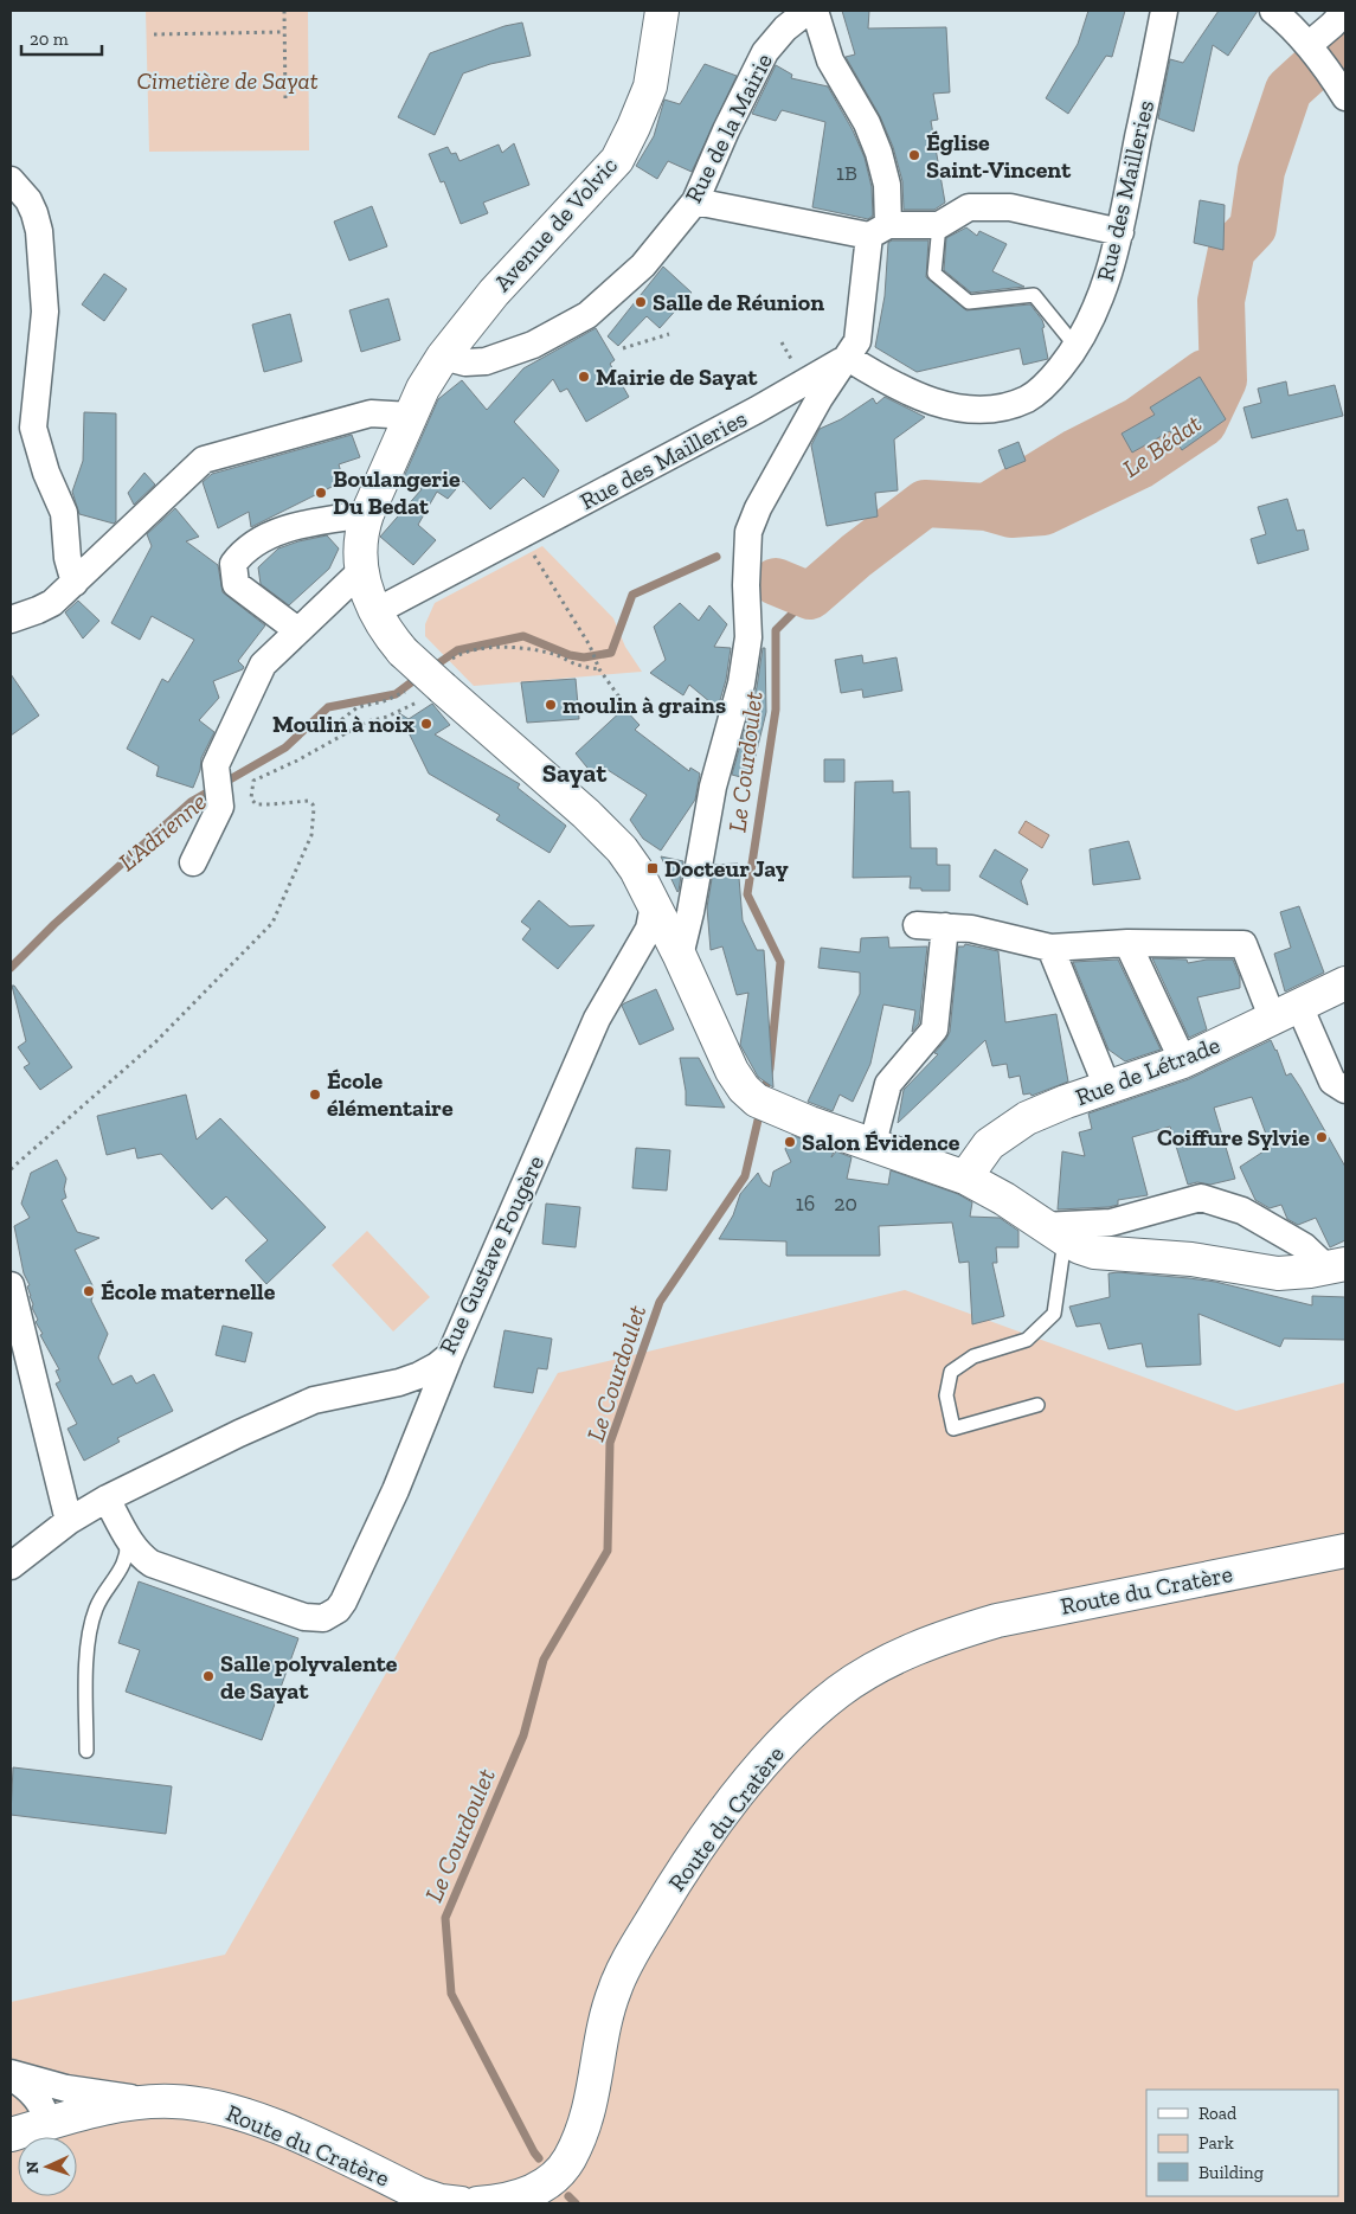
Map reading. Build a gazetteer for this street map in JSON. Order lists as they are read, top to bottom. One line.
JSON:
{"streets":{"street":["Rue de la Mairie","Rue des Mailleries","Avenue de Volvic","Rue de Létrade","Rue Gustave Fougère","Route du Cratère"]},"crossings":[["Rue de la Mairie","Avenue de Volvic"],["Rue des Mailleries","Avenue de Volvic"],["Avenue de Volvic","Rue Gustave Fougère"]],"districts":["Sayat"],"water":["Le Bédat","Le Courdoulet","L'Adrienne"],"parks":["Cimetière de Sayat"],"places":{"other":["Église Saint-Vincent","Salle de Réunion","Mairie de Sayat","Boulangerie Du Bedat","moulin à grains","Moulin à noix","École élémentaire","Coiffure Sylvie","Salon Évidence","École maternelle","Salle polyvalente de Sayat"],"transit":["Docteur Jay"]},"house_numbers":["1B","16","20"],"legend":["Road","Park","Building"],"scale_bar":"20 m","north":"left"}
